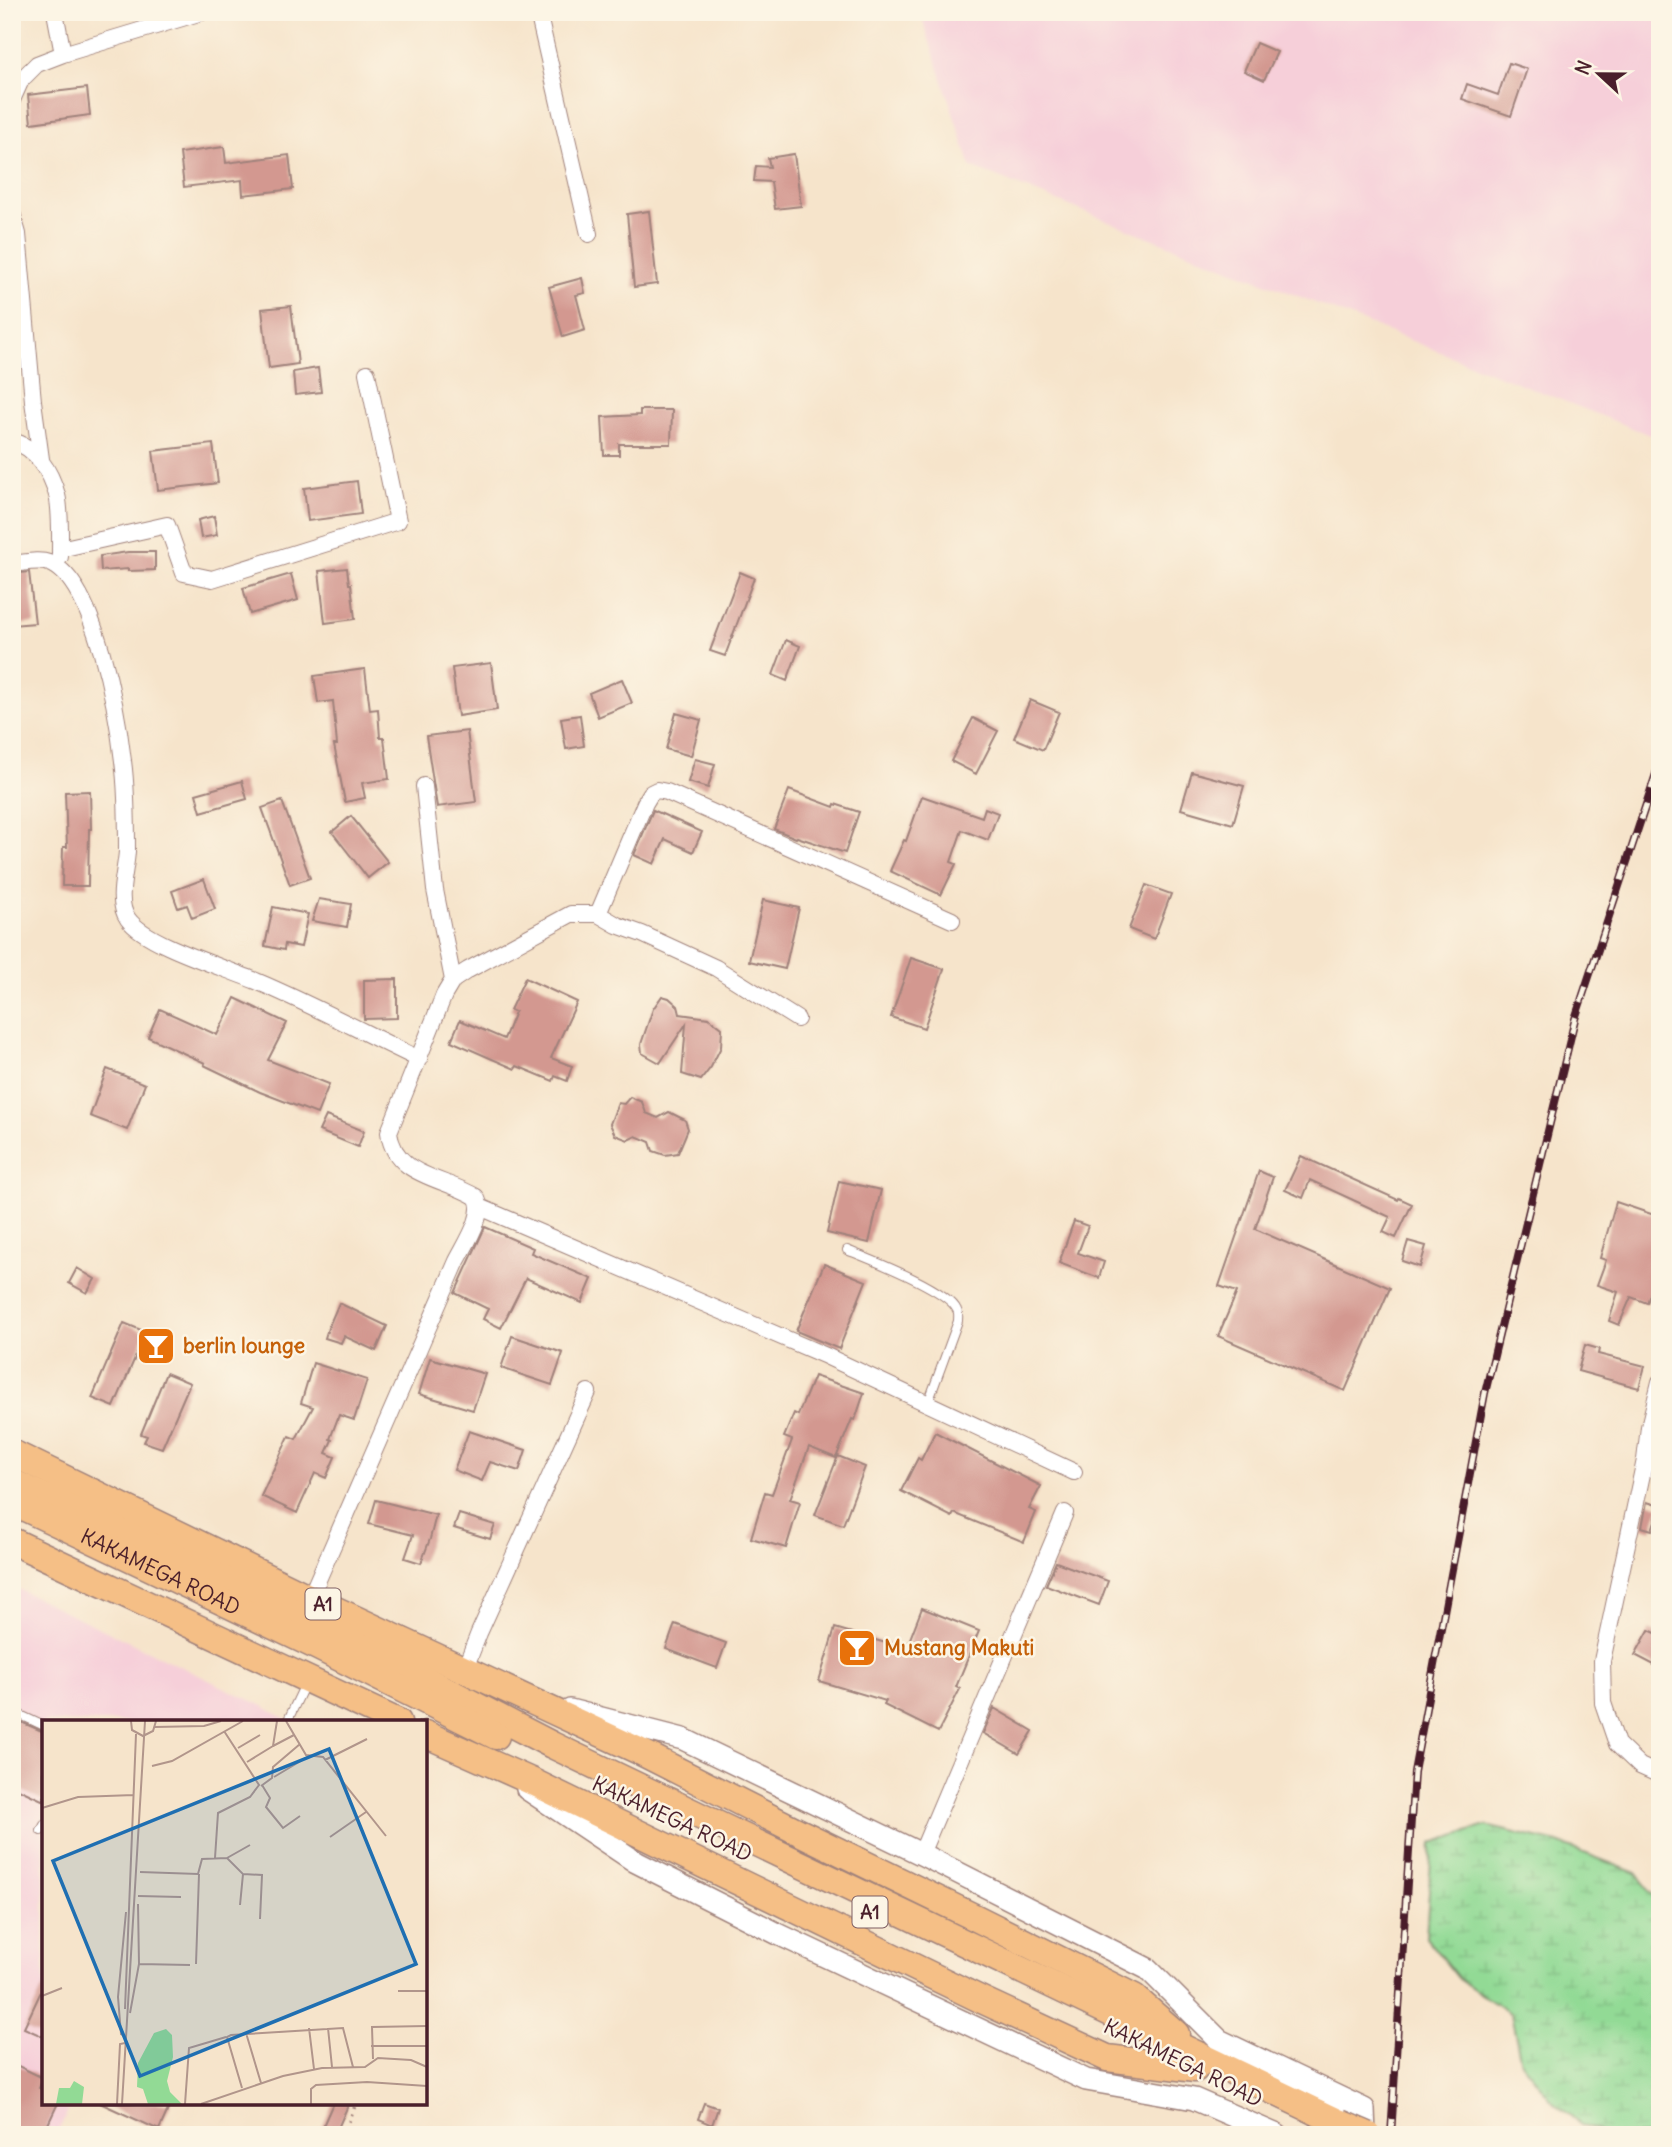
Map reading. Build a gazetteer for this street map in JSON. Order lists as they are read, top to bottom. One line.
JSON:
{"streets":{"highway":["KAKAMEGA ROAD","A1"]},"crossings":[["KAKAMEGA ROAD","A1"]],"places":{"bar":["berlin lounge","Mustang Makuti"]},"north":"left"}
